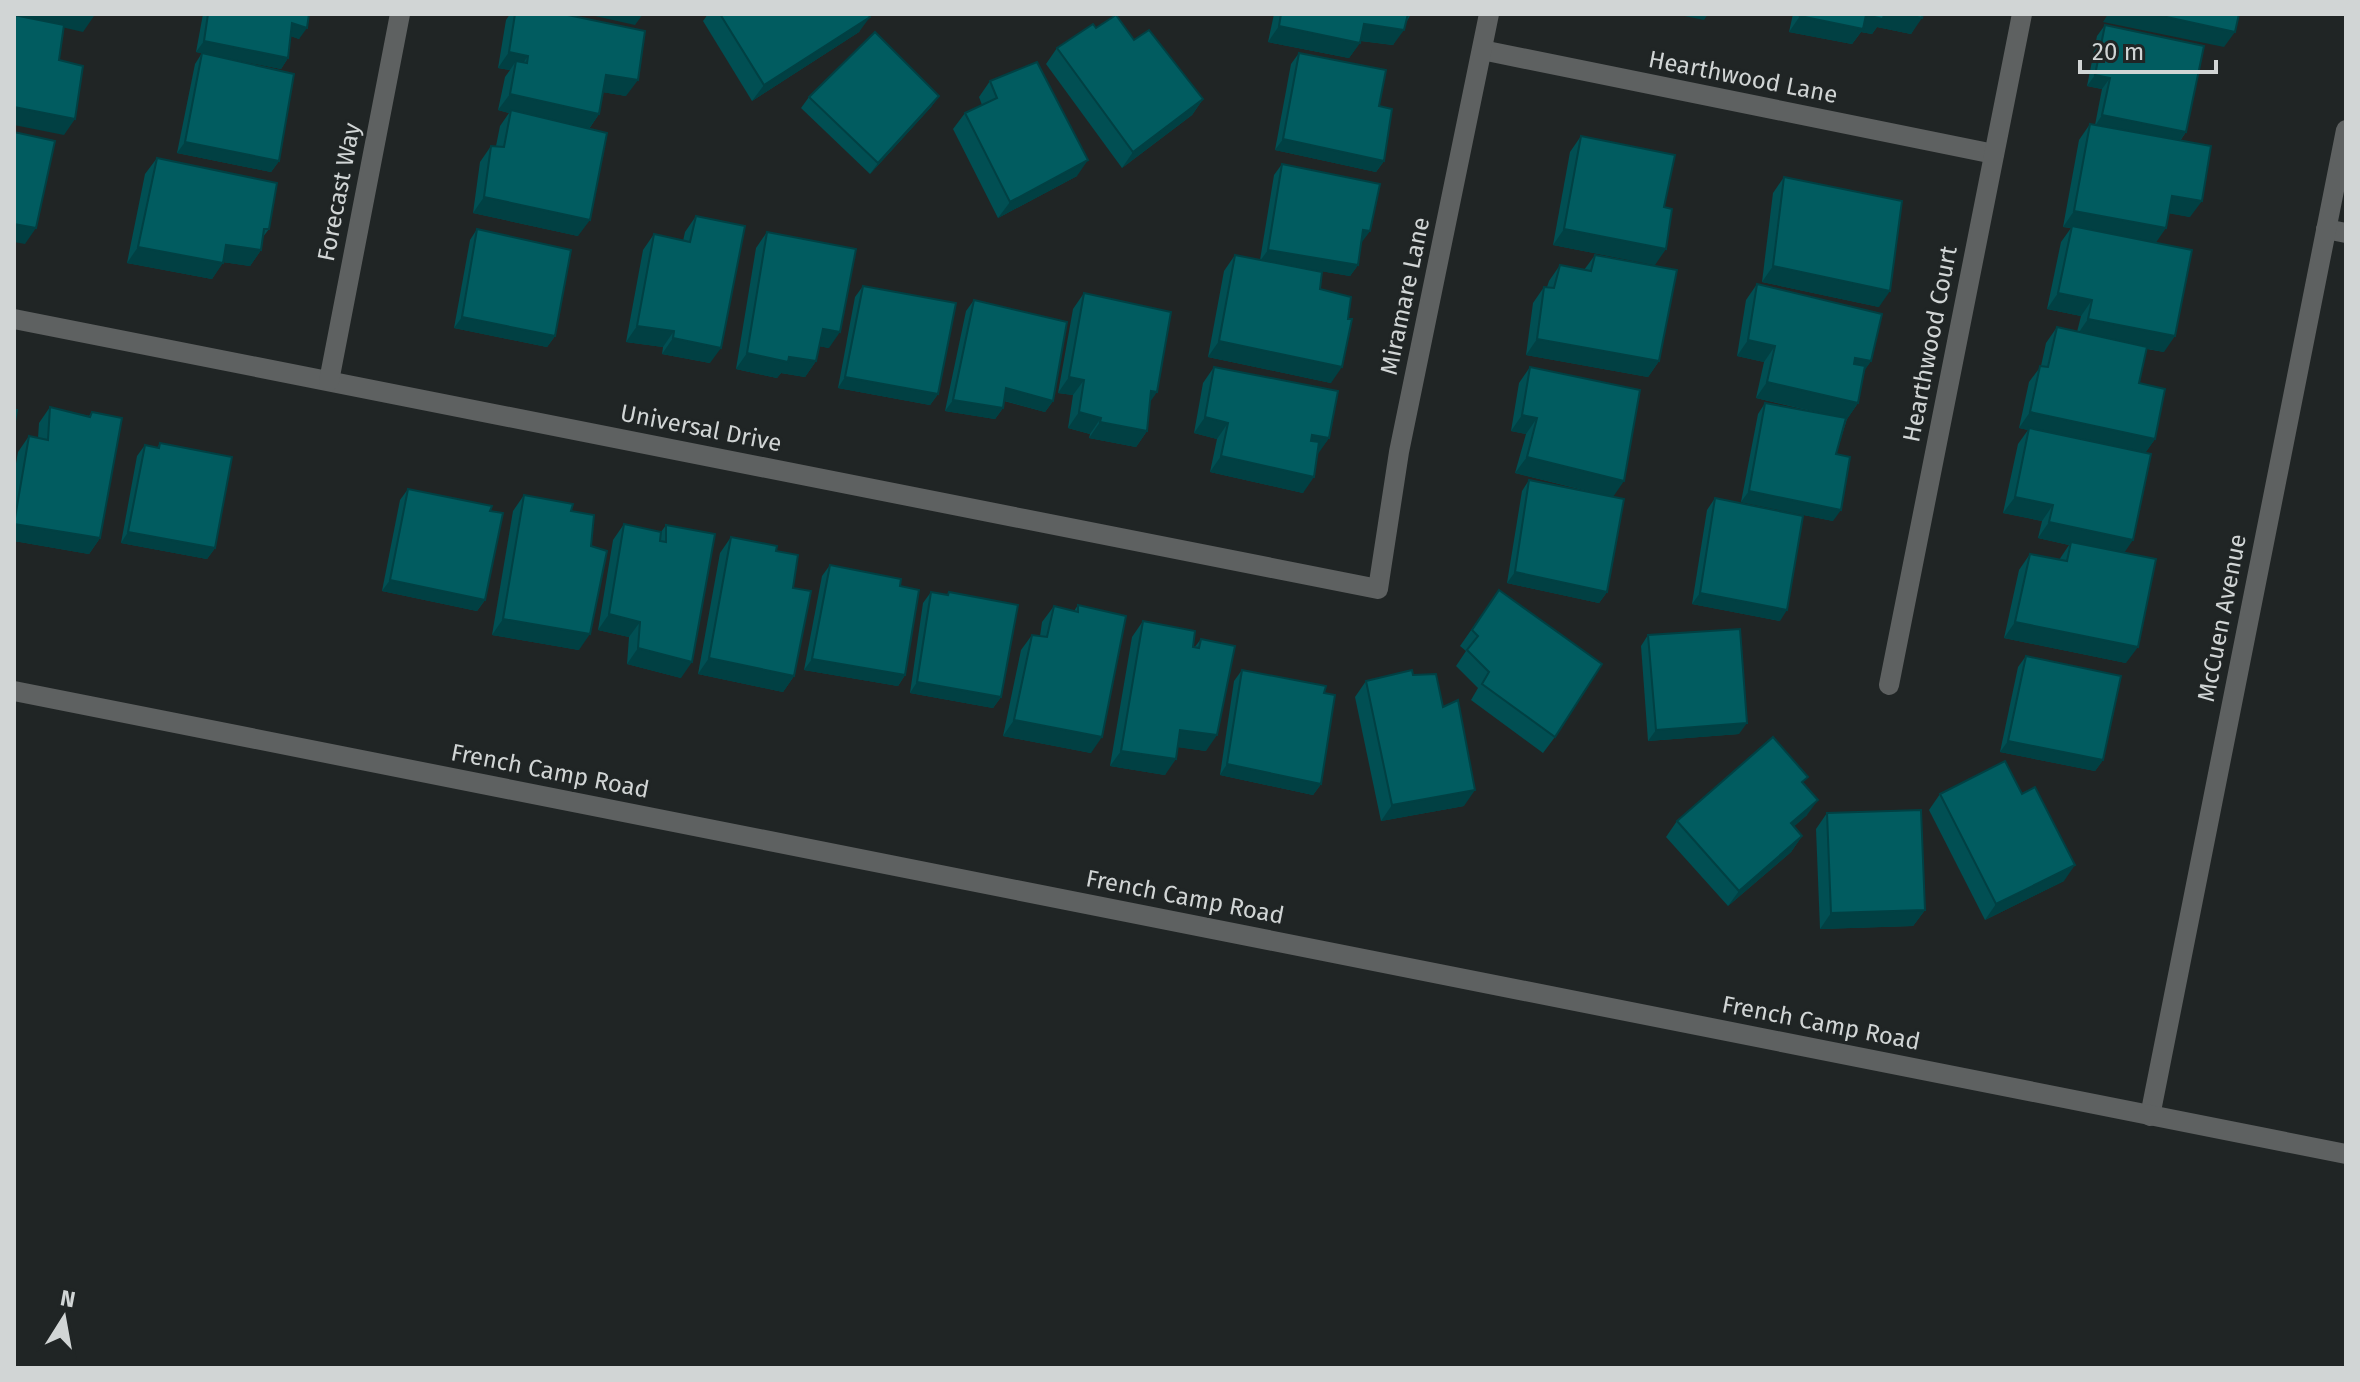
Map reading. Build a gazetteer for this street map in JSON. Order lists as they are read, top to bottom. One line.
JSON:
{"streets":{"street":["Hearthwood Lane","Forecast Way","Miramare Lane","Hearthwood Court","Universal Drive","McCuen Avenue","French Camp Road"]},"crossings":[["Hearthwood Lane","Miramare Lane"],["Hearthwood Lane","Hearthwood Court"],["Forecast Way","Universal Drive"],["Miramare Lane","Universal Drive"],["McCuen Avenue","French Camp Road"]],"scale_bar":"20 m","north":"top"}
